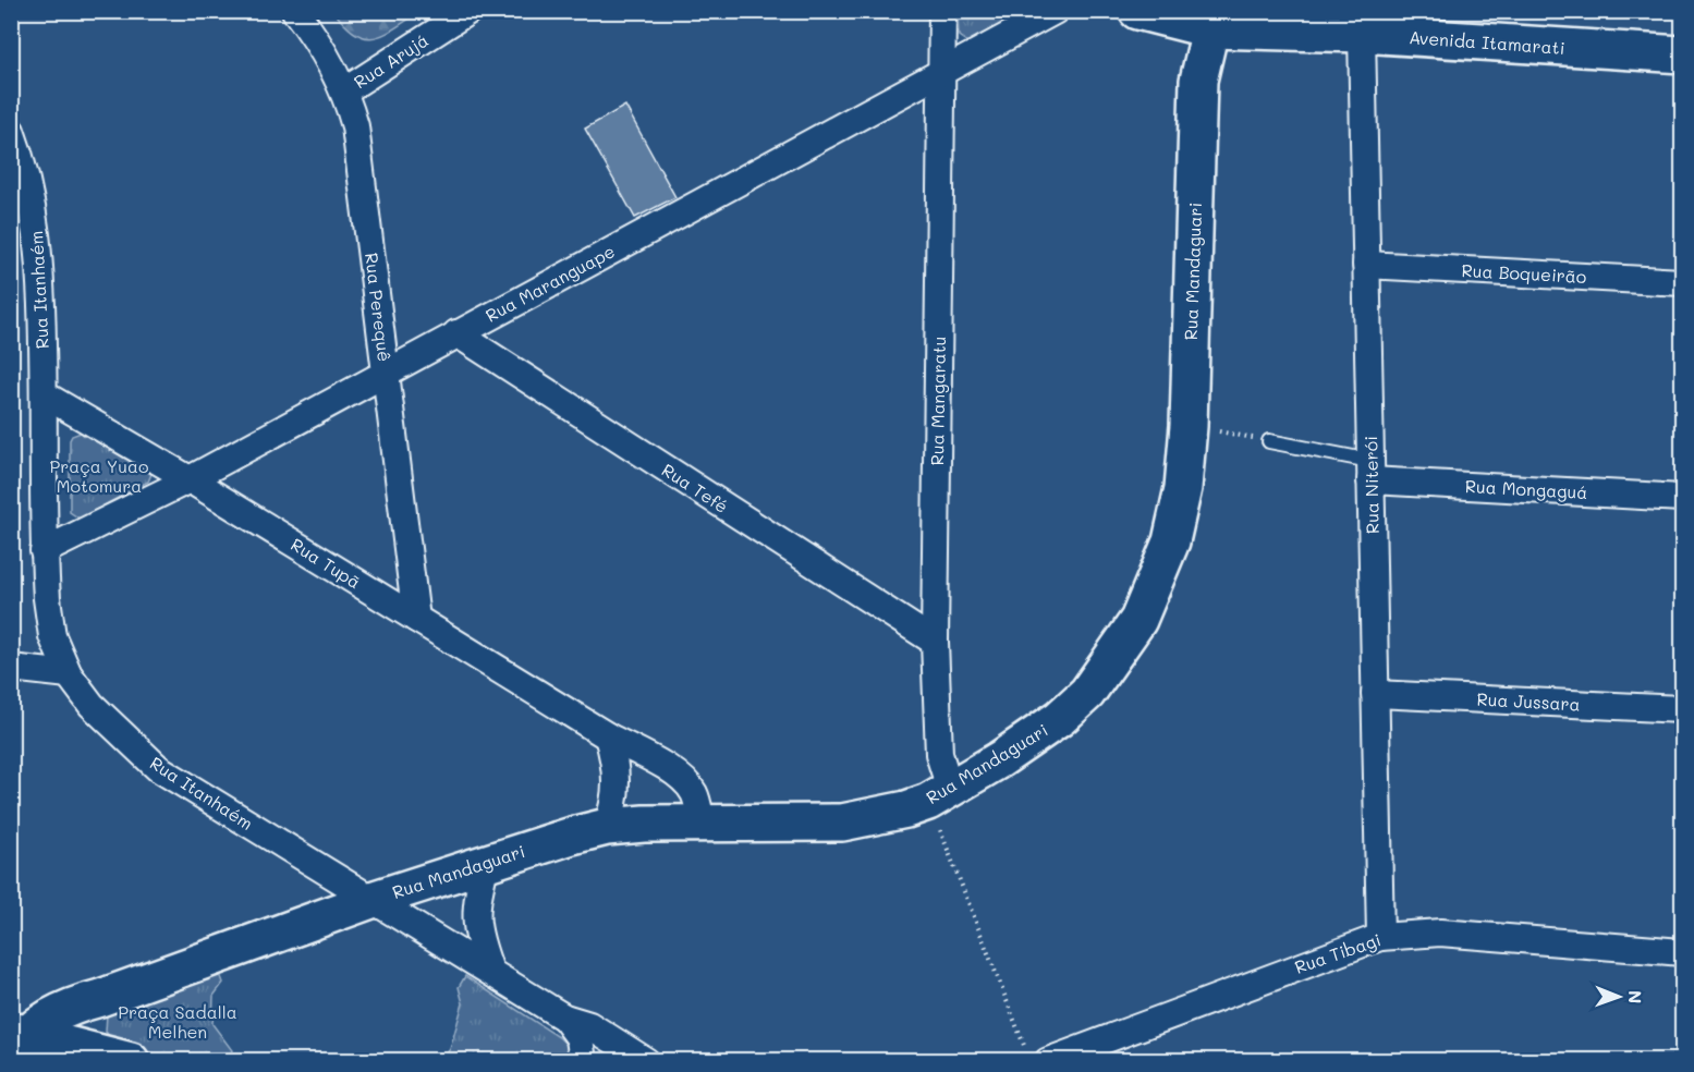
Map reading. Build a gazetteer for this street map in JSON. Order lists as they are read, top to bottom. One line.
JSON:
{"streets":{"street":["Avenida Itamarati","Rua Arujá","Rua Mandaguari","Rua Boqueirão","Rua Maranguape","Rua Itanhaém","Rua Perequê","Rua Mangaratu","Rua Niterói","Rua Tefé","Rua Mongaguá","Rua Tupã","Rua Jussara","Rua Tibagi"]},"crossings":[["Avenida Itamarati","Rua Mandaguari"],["Avenida Itamarati","Rua Niterói"],["Rua Arujá","Rua Perequê"],["Rua Mandaguari","Rua Itanhaém"],["Rua Mandaguari","Rua Mangaratu"],["Rua Mandaguari","Rua Tupã"],["Rua Boqueirão","Rua Niterói"],["Rua Maranguape","Rua Itanhaém"],["Rua Maranguape","Rua Perequê"],["Rua Maranguape","Rua Mangaratu"],["Rua Maranguape","Rua Tefé"],["Rua Maranguape","Rua Tupã"],["Rua Itanhaém","Rua Tupã"],["Rua Perequê","Rua Tupã"],["Rua Mangaratu","Rua Tefé"],["Rua Niterói","Rua Mongaguá"],["Rua Niterói","Rua Jussara"],["Rua Niterói","Rua Tibagi"]],"parks":["Praça Yuao Motomura","Praça Sadalla Melhen"],"north":"right"}
